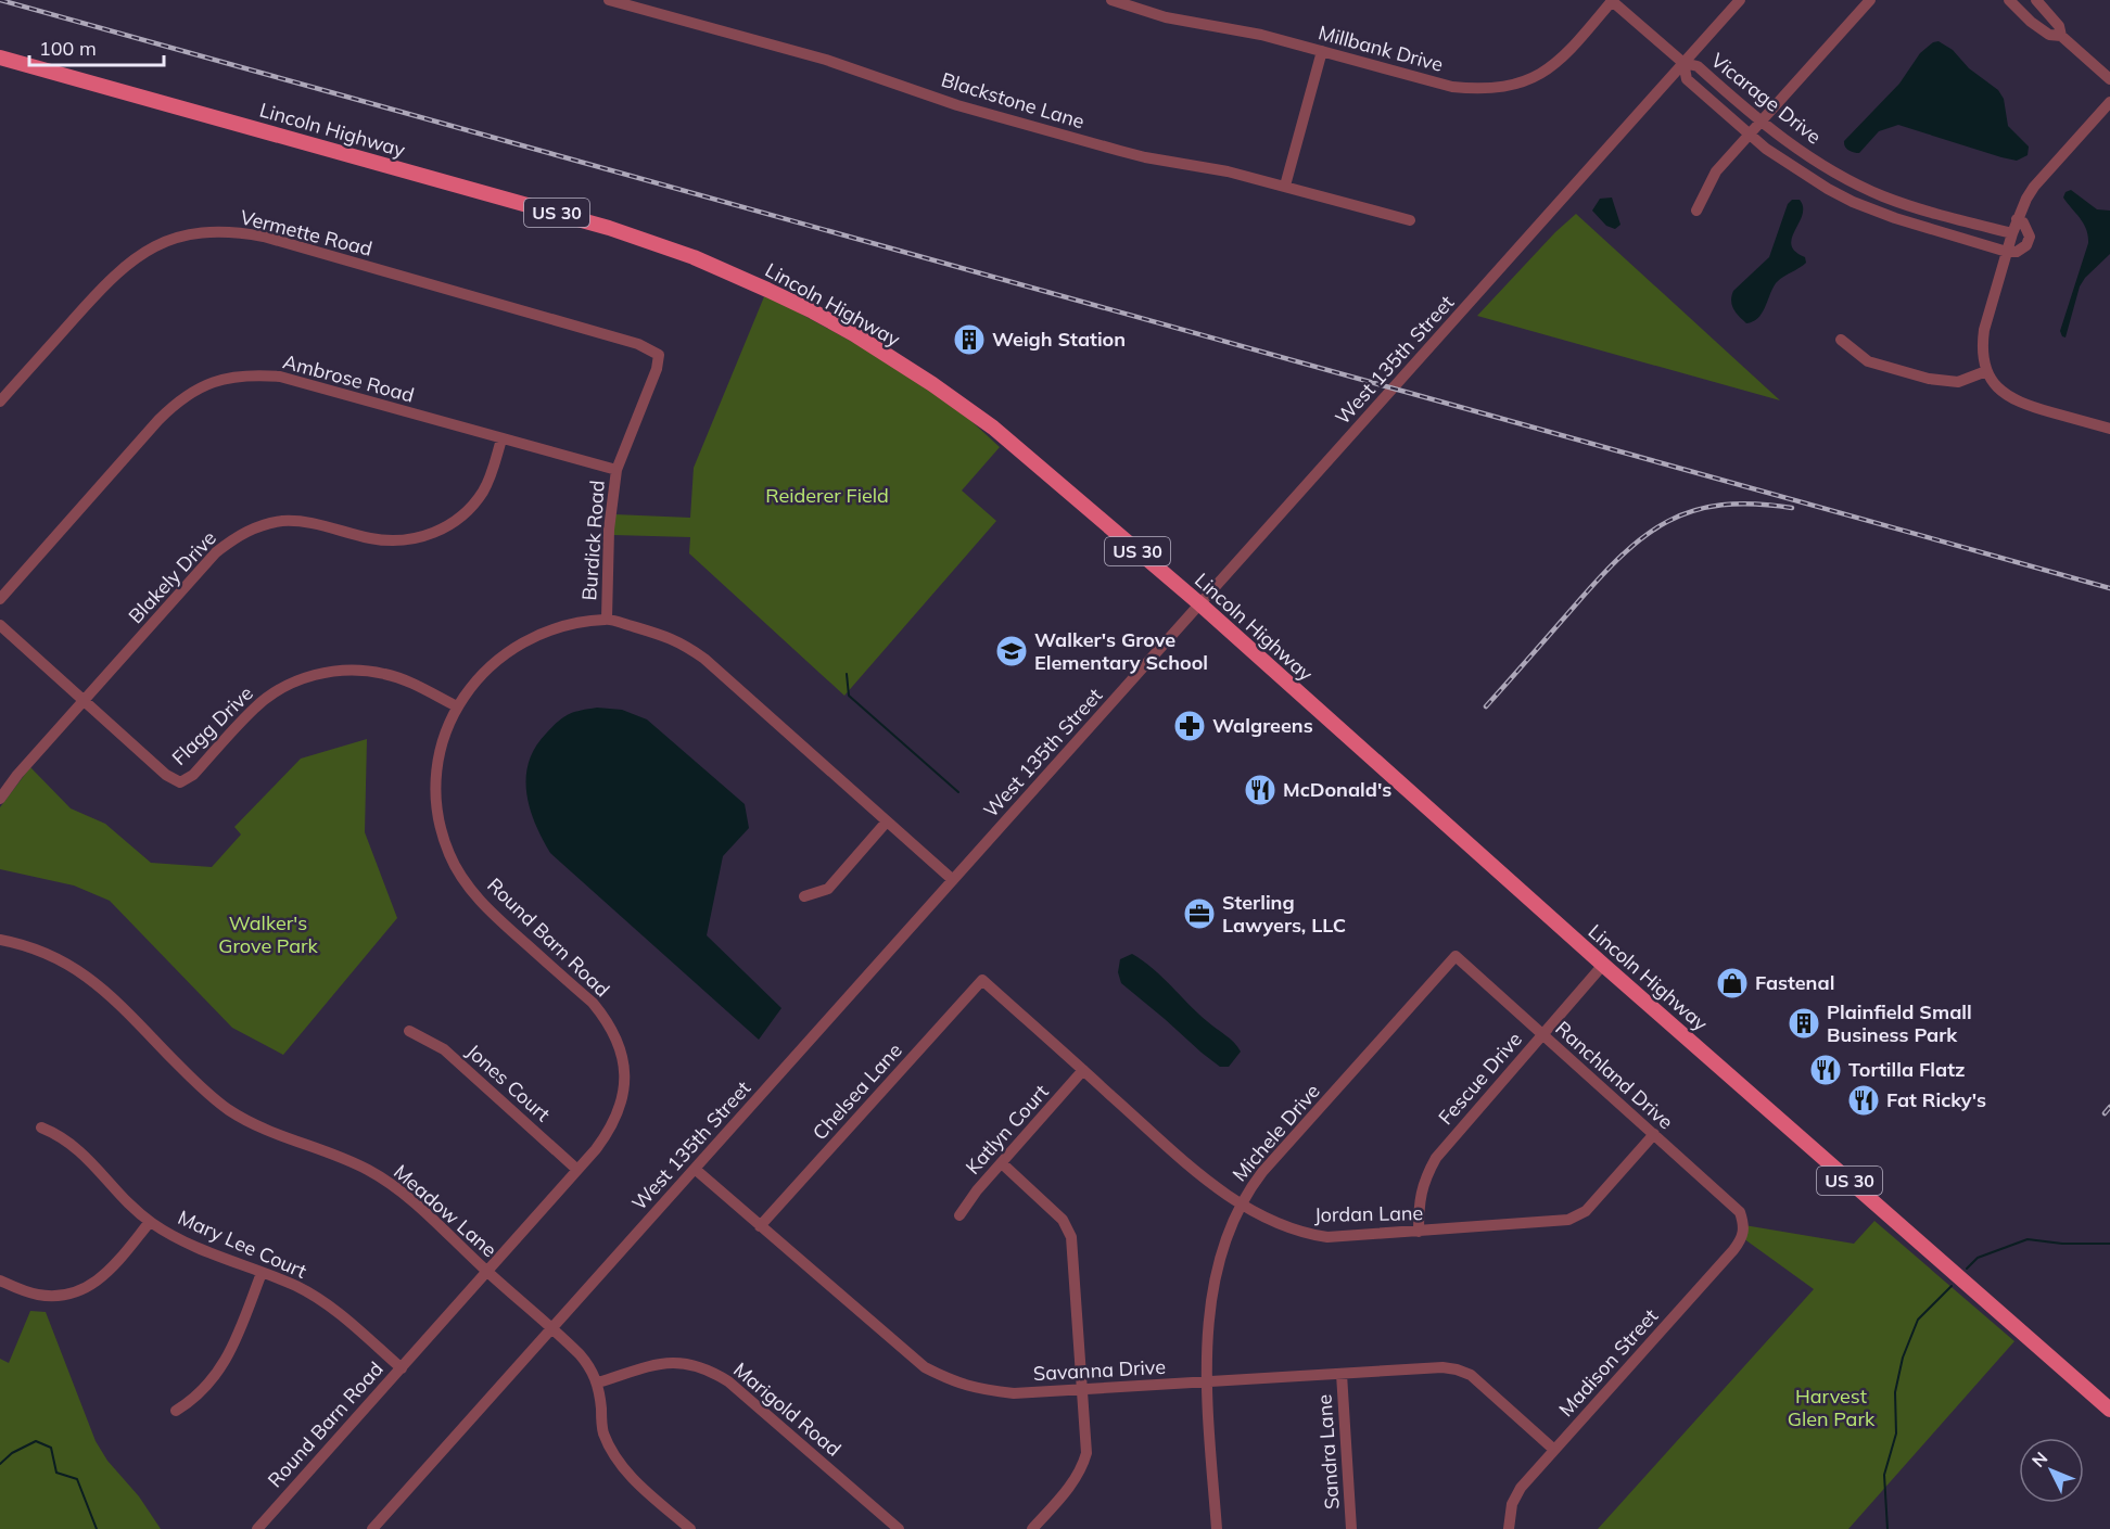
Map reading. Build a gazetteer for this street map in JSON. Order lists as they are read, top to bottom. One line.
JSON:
{"streets":{"main road":["Lincoln Highway","US 30"],"street":["Millbank Drive","Vicarage Drive","Blackstone Lane","Vermette Road","West 135th Street","Ambrose Road","Burdick Road","Blakely Drive","Flagg Drive","Round Barn Road","Ranchland Drive","Fescue Drive","Jones Court","Chelsea Lane","Katlyn Court","Michele Drive","Meadow Lane","Jordan Lane","Mary Lee Court","Madison Street","Savanna Drive","Marigold Road","Sandra Lane"]},"crossings":[["Millbank Drive","Vicarage Drive"],["Vicarage Drive","West 135th Street"],["Lincoln Highway","West 135th Street"],["Lincoln Highway","Fescue Drive"],["Vermette Road","Burdick Road"],["West 135th Street","Round Barn Road"],["West 135th Street","Meadow Lane"],["West 135th Street","Savanna Drive"],["Ambrose Road","Burdick Road"],["Ambrose Road","Blakely Drive"],["Burdick Road","Round Barn Road"],["Blakely Drive","Flagg Drive"],["Flagg Drive","Round Barn Road"],["Round Barn Road","Jones Court"],["Round Barn Road","Meadow Lane"],["Round Barn Road","Mary Lee Court"],["Ranchland Drive","Fescue Drive"],["Ranchland Drive","Michele Drive"],["Ranchland Drive","Jordan Lane"],["Ranchland Drive","Madison Street"],["Fescue Drive","Jordan Lane"],["Chelsea Lane","Jordan Lane"],["Chelsea Lane","Savanna Drive"],["Katlyn Court","Jordan Lane"],["Michele Drive","Jordan Lane"],["Michele Drive","Savanna Drive"],["Meadow Lane","Marigold Road"],["Madison Street","Savanna Drive"],["Savanna Drive","Sandra Lane"]],"parks":["Reiderer Field","Walker's Grove Park","Harvest Glen Park"],"places":{"building":["Weigh Station","Plainfield Small Business Park"],"school or university":["Walker's Grove Elementary School"],"pharmacy":["Walgreens"],"restaurant":["McDonald's","Tortilla Flatz","Fat Ricky's"],"office":["Sterling Lawyers, LLC"],"shop":["Fastenal"]},"scale_bar":"100 m","north":"top left"}
